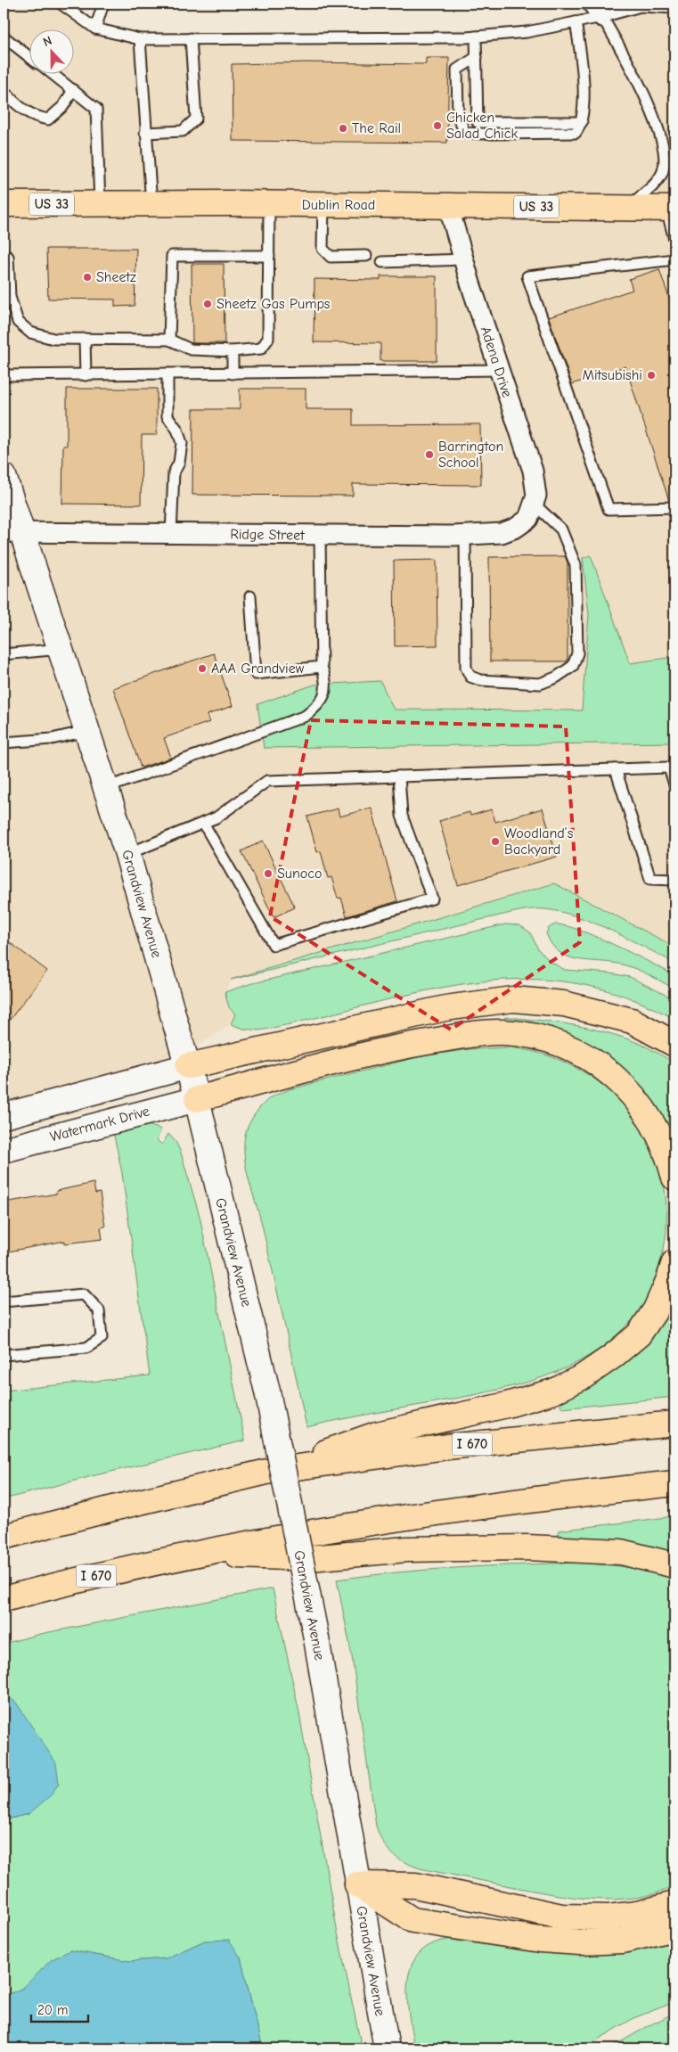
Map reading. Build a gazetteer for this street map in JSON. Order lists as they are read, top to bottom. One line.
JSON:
{"streets":{"main road":["US 33","Dublin Road","Grandview Avenue","Watermark Drive","I 670"],"street":["Adena Drive","Ridge Street"]},"crossings":[["Dublin Road","Adena Drive"],["Adena Drive","Ridge Street"],["Ridge Street","Grandview Avenue"],["Grandview Avenue","Watermark Drive"]],"places":["Chicken Salad Chick","The Rail","Sheetz","Sheetz Gas Pumps","Mitsubishi","Barrington School","AAA Grandview","Woodland’s Backyard","Sunoco"],"scale_bar":"20 m","north":"top"}
